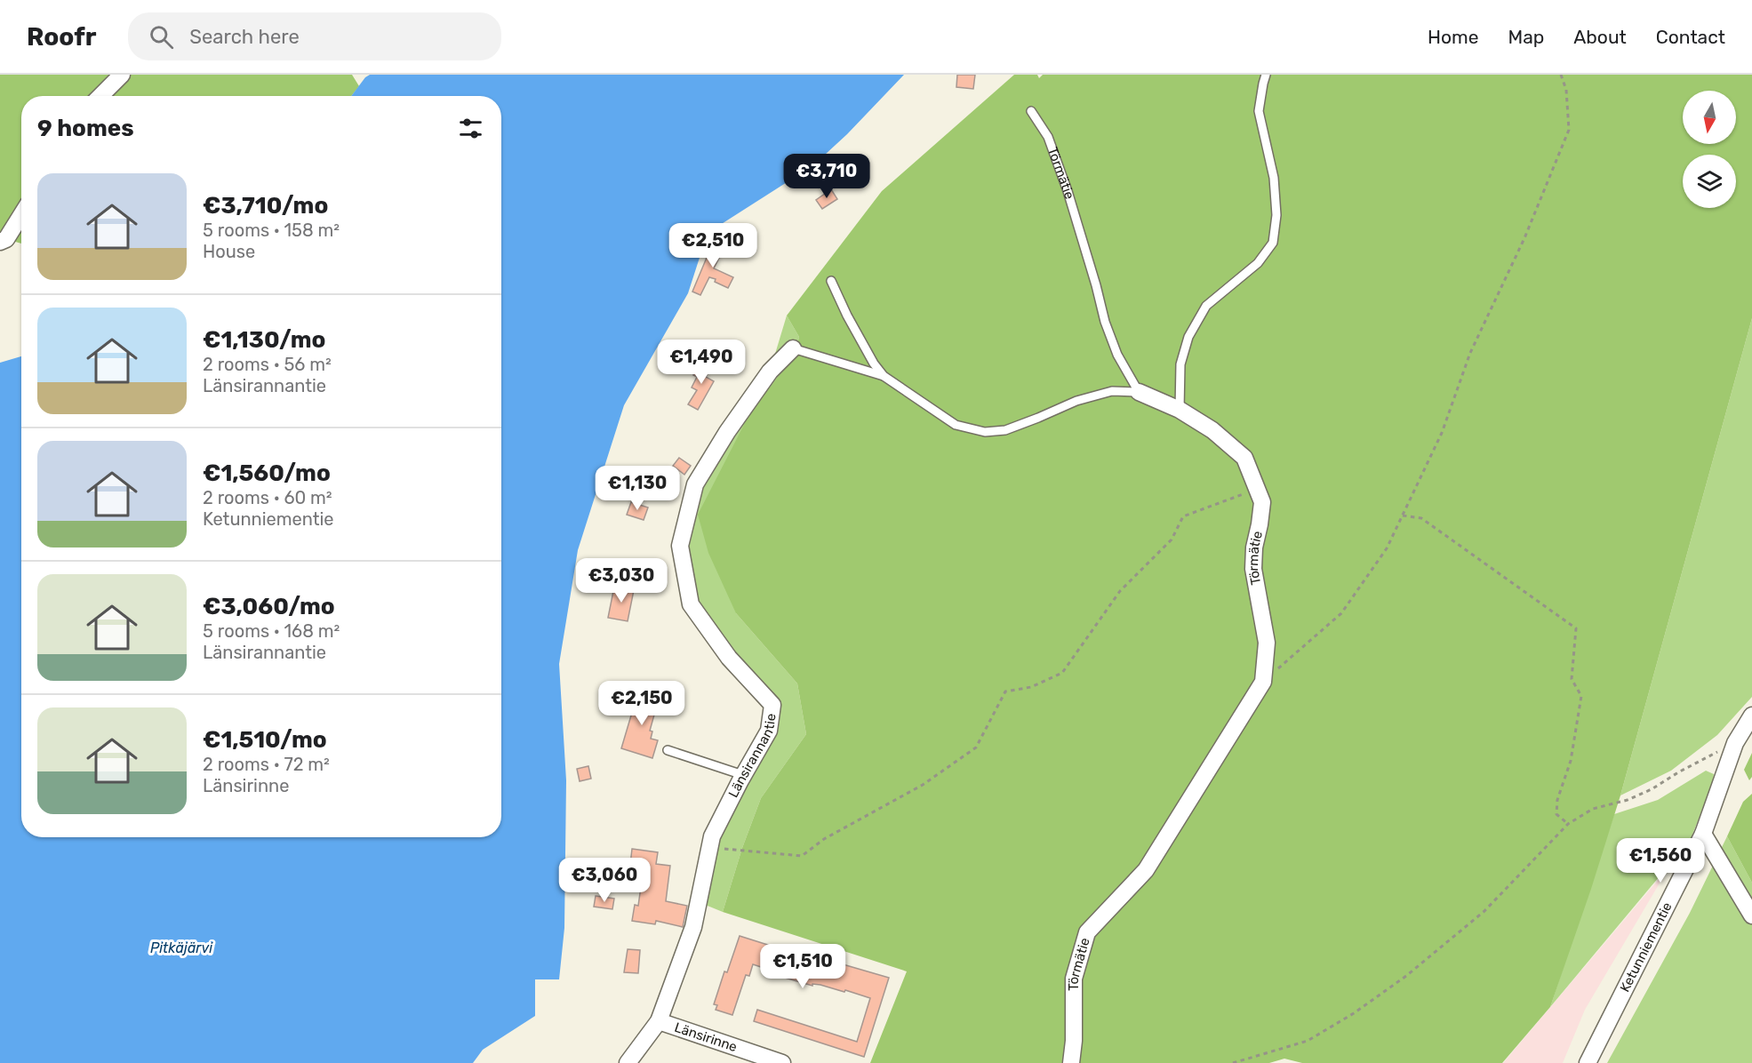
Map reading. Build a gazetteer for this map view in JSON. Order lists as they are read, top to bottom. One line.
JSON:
{"streets":{"street":["Törmätie","Länsirannantie","Ketunniementie","Länsirinne"]},"crossings":[["Länsirannantie","Länsirinne"]],"water":["Pitkäjärvi"],"north":"bottom","page":{"header":"Roofr","search":"Search here","nav":["Home","Map","About","Contact"],"heading":"9 homes","price":["€3,710","€2,510","€1,490","€1,130","€3,030","€2,150","€1,560","€3,060","€1,510"],"list":[{"name":"€3,710/mo","note":"5 rooms · 158 m² · House"},{"name":"€1,130/mo","note":"2 rooms · 56 m² · Länsirannantie"},{"name":"€1,560/mo","note":"2 rooms · 60 m² · Ketunniementie"},{"name":"€3,060/mo","note":"5 rooms · 168 m² · Länsirannantie"},{"name":"€1,510/mo","note":"2 rooms · 72 m² · Länsirinne"}]}}
